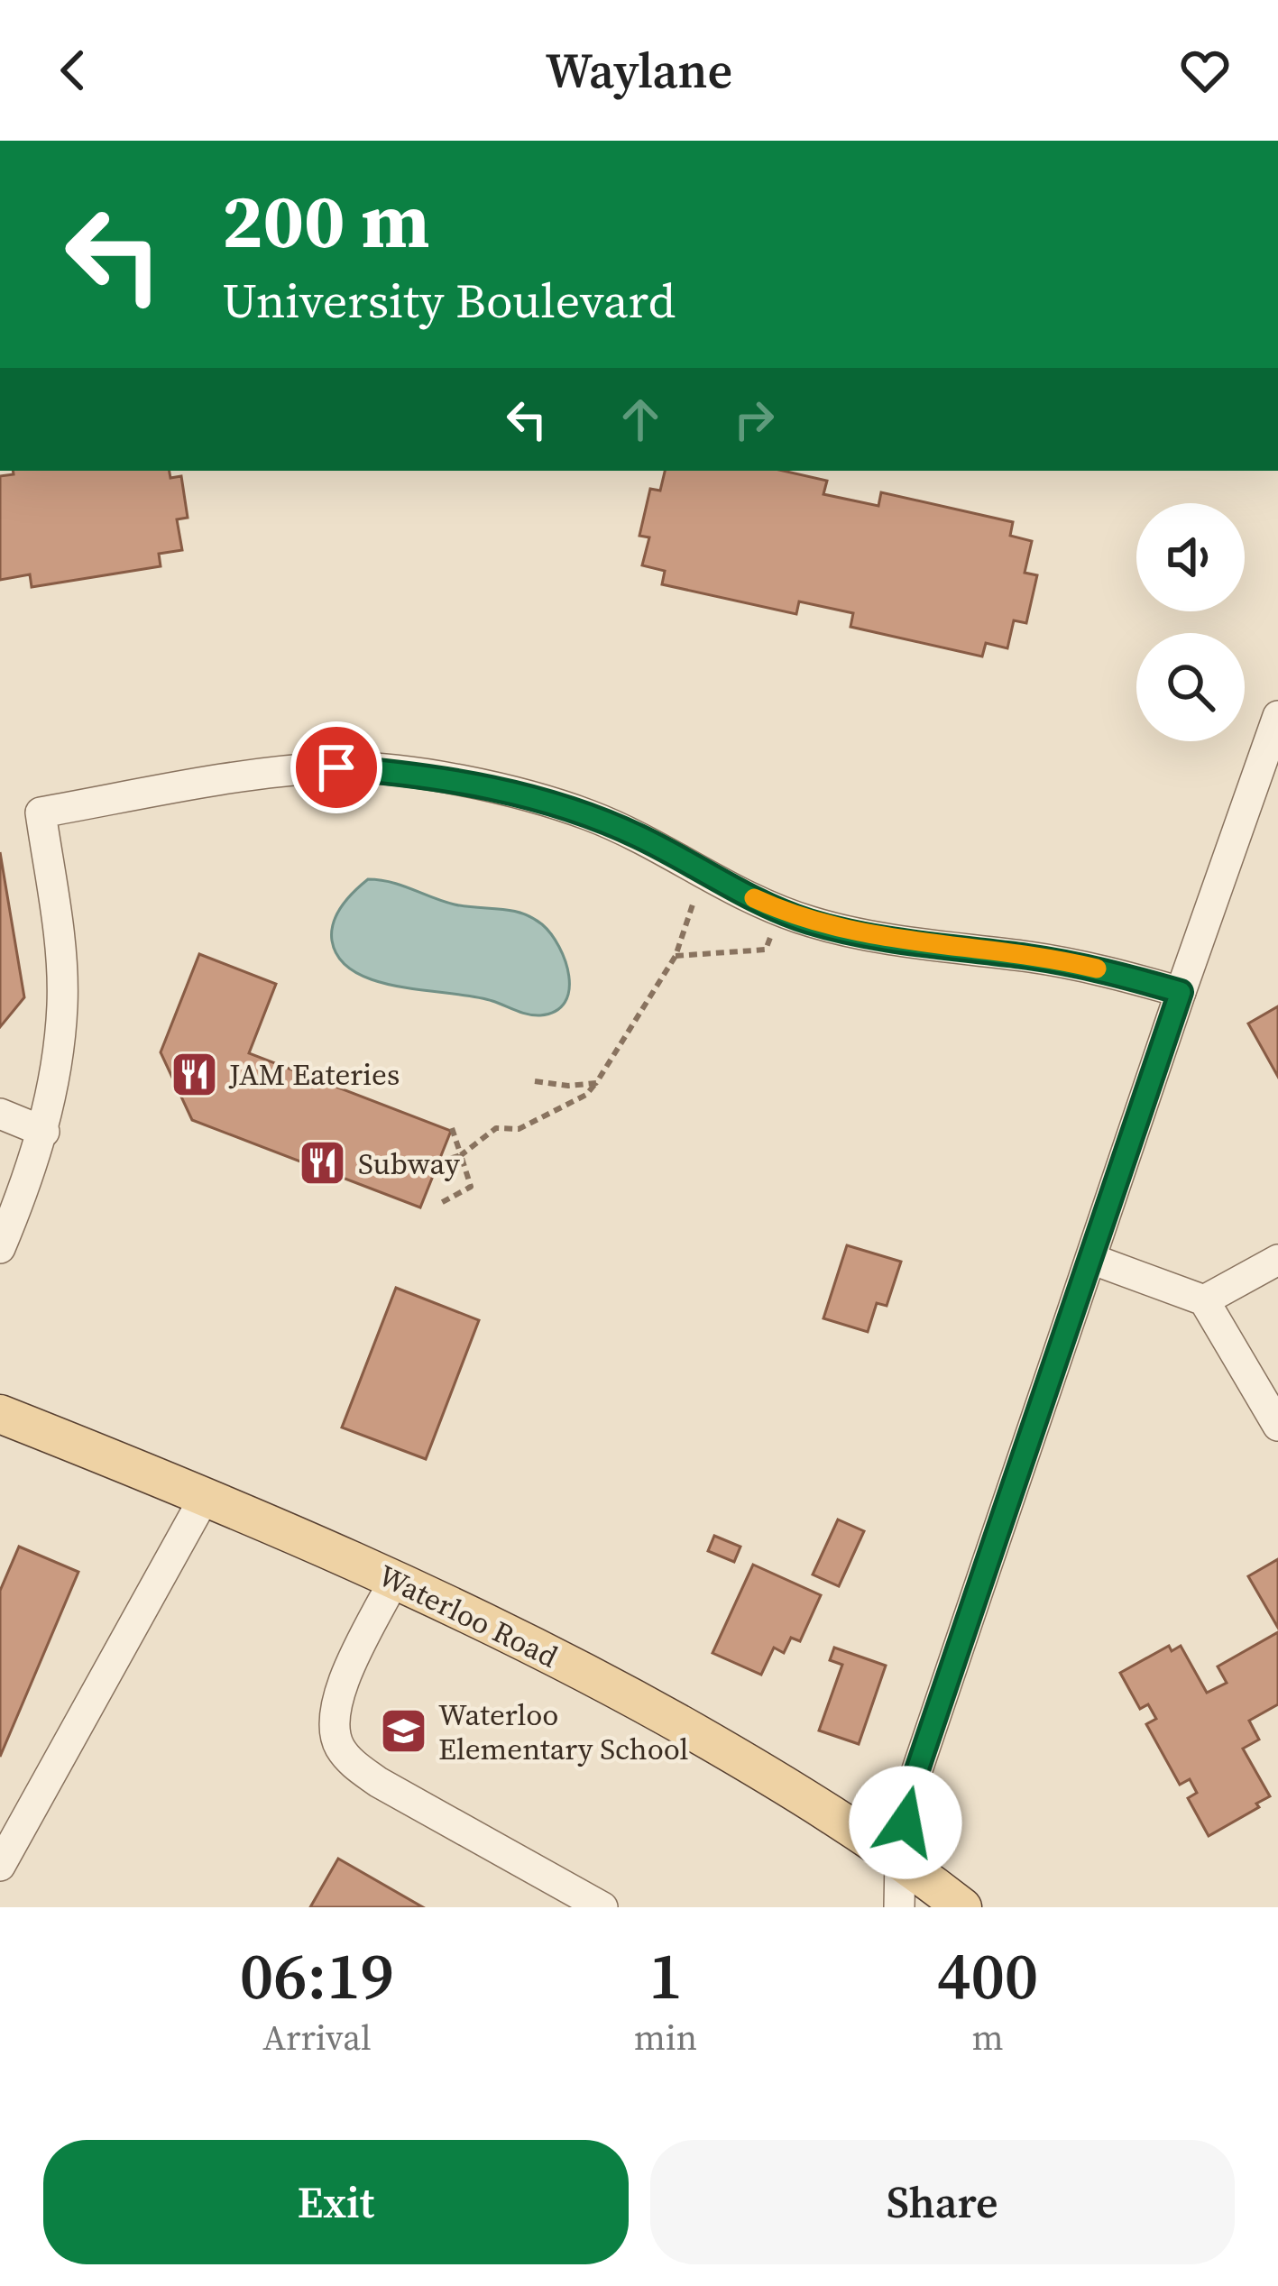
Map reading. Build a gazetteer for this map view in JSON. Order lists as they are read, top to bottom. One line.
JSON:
{"streets":{"main road":["Waterloo Road"]},"places":{"restaurant":["JAM Eateries","Subway"],"school or university":["Waterloo Elementary School"]},"page":{"header":"Waylane","turn":["200 m","University Boulevard"],"eta":["06:19","Arrival","1","min","400","m"],"buttons":["Exit","Share"]}}
